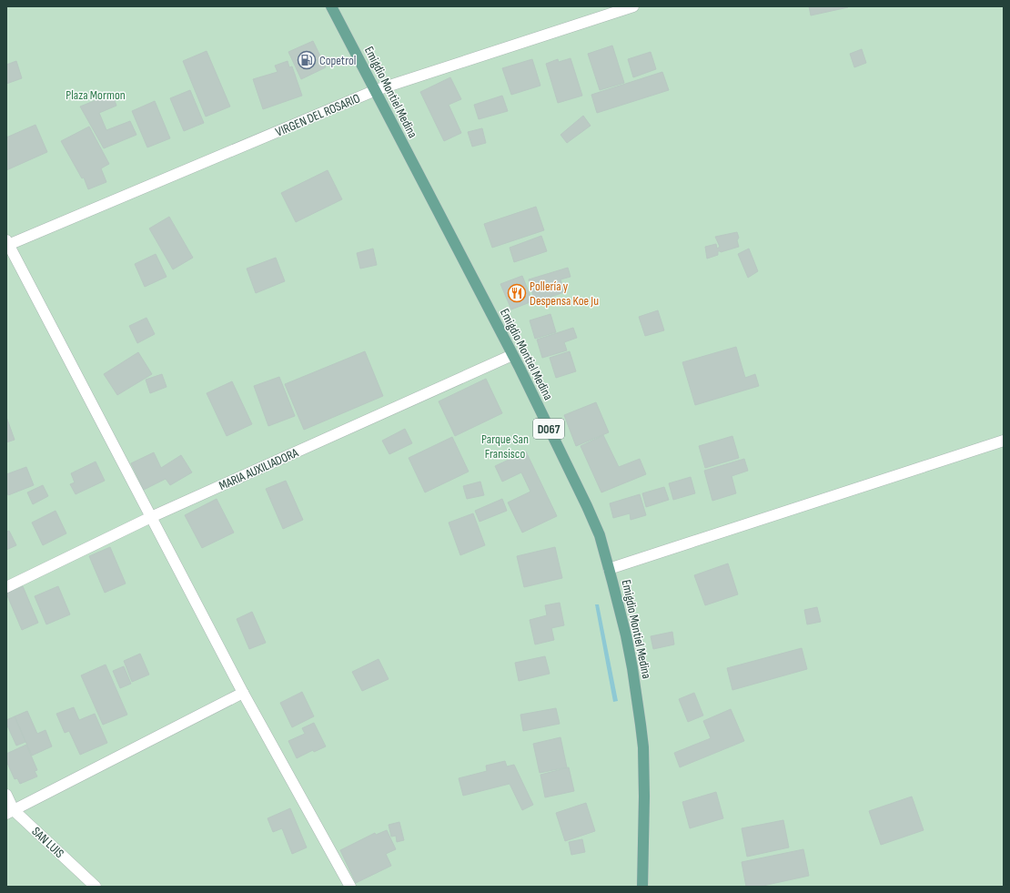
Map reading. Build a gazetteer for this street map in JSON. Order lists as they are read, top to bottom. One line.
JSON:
{"streets":{"main road":["Emigdio Montiel Medina","D067"],"street":["VIRGEN DEL ROSARIO","MARIA AUXILIADORA","SAN LUIS"]},"crossings":[["Emigdio Montiel Medina","VIRGEN DEL ROSARIO"],["Emigdio Montiel Medina","MARIA AUXILIADORA"]],"parks":["Plaza Mormon","Parque San Fransisco"],"places":{"fuel station":["Copetrol"],"restaurant":["Pollería y Despensa Koe Ju"]}}
